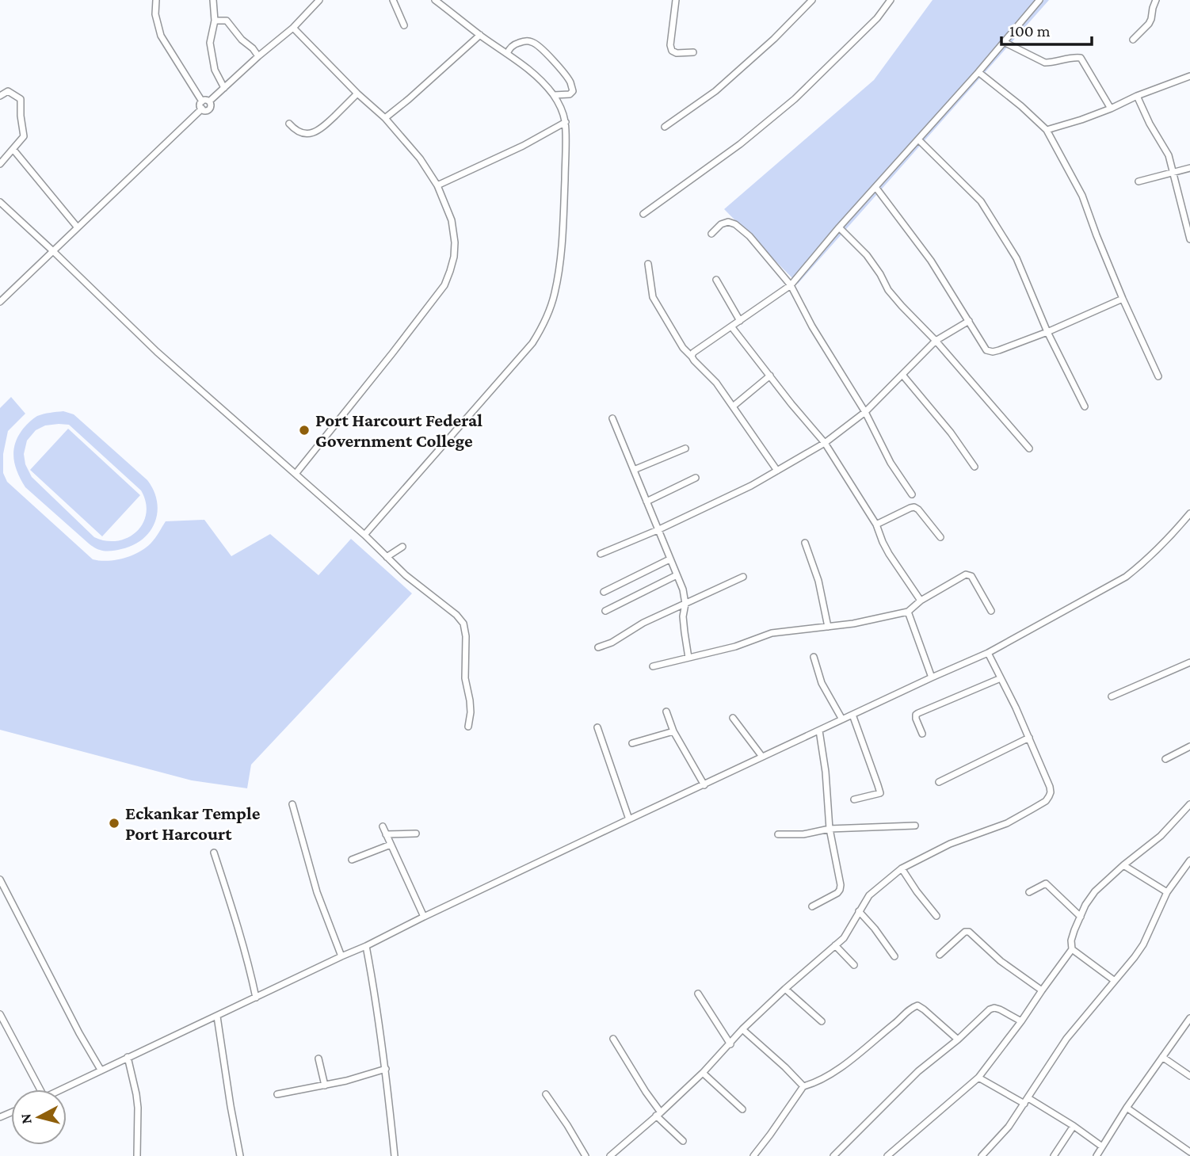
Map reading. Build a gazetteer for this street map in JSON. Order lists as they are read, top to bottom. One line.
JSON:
{"places":["Port Harcourt Federal Government College","Eckankar Temple Port Harcourt"],"scale_bar":"100 m","north":"left"}
